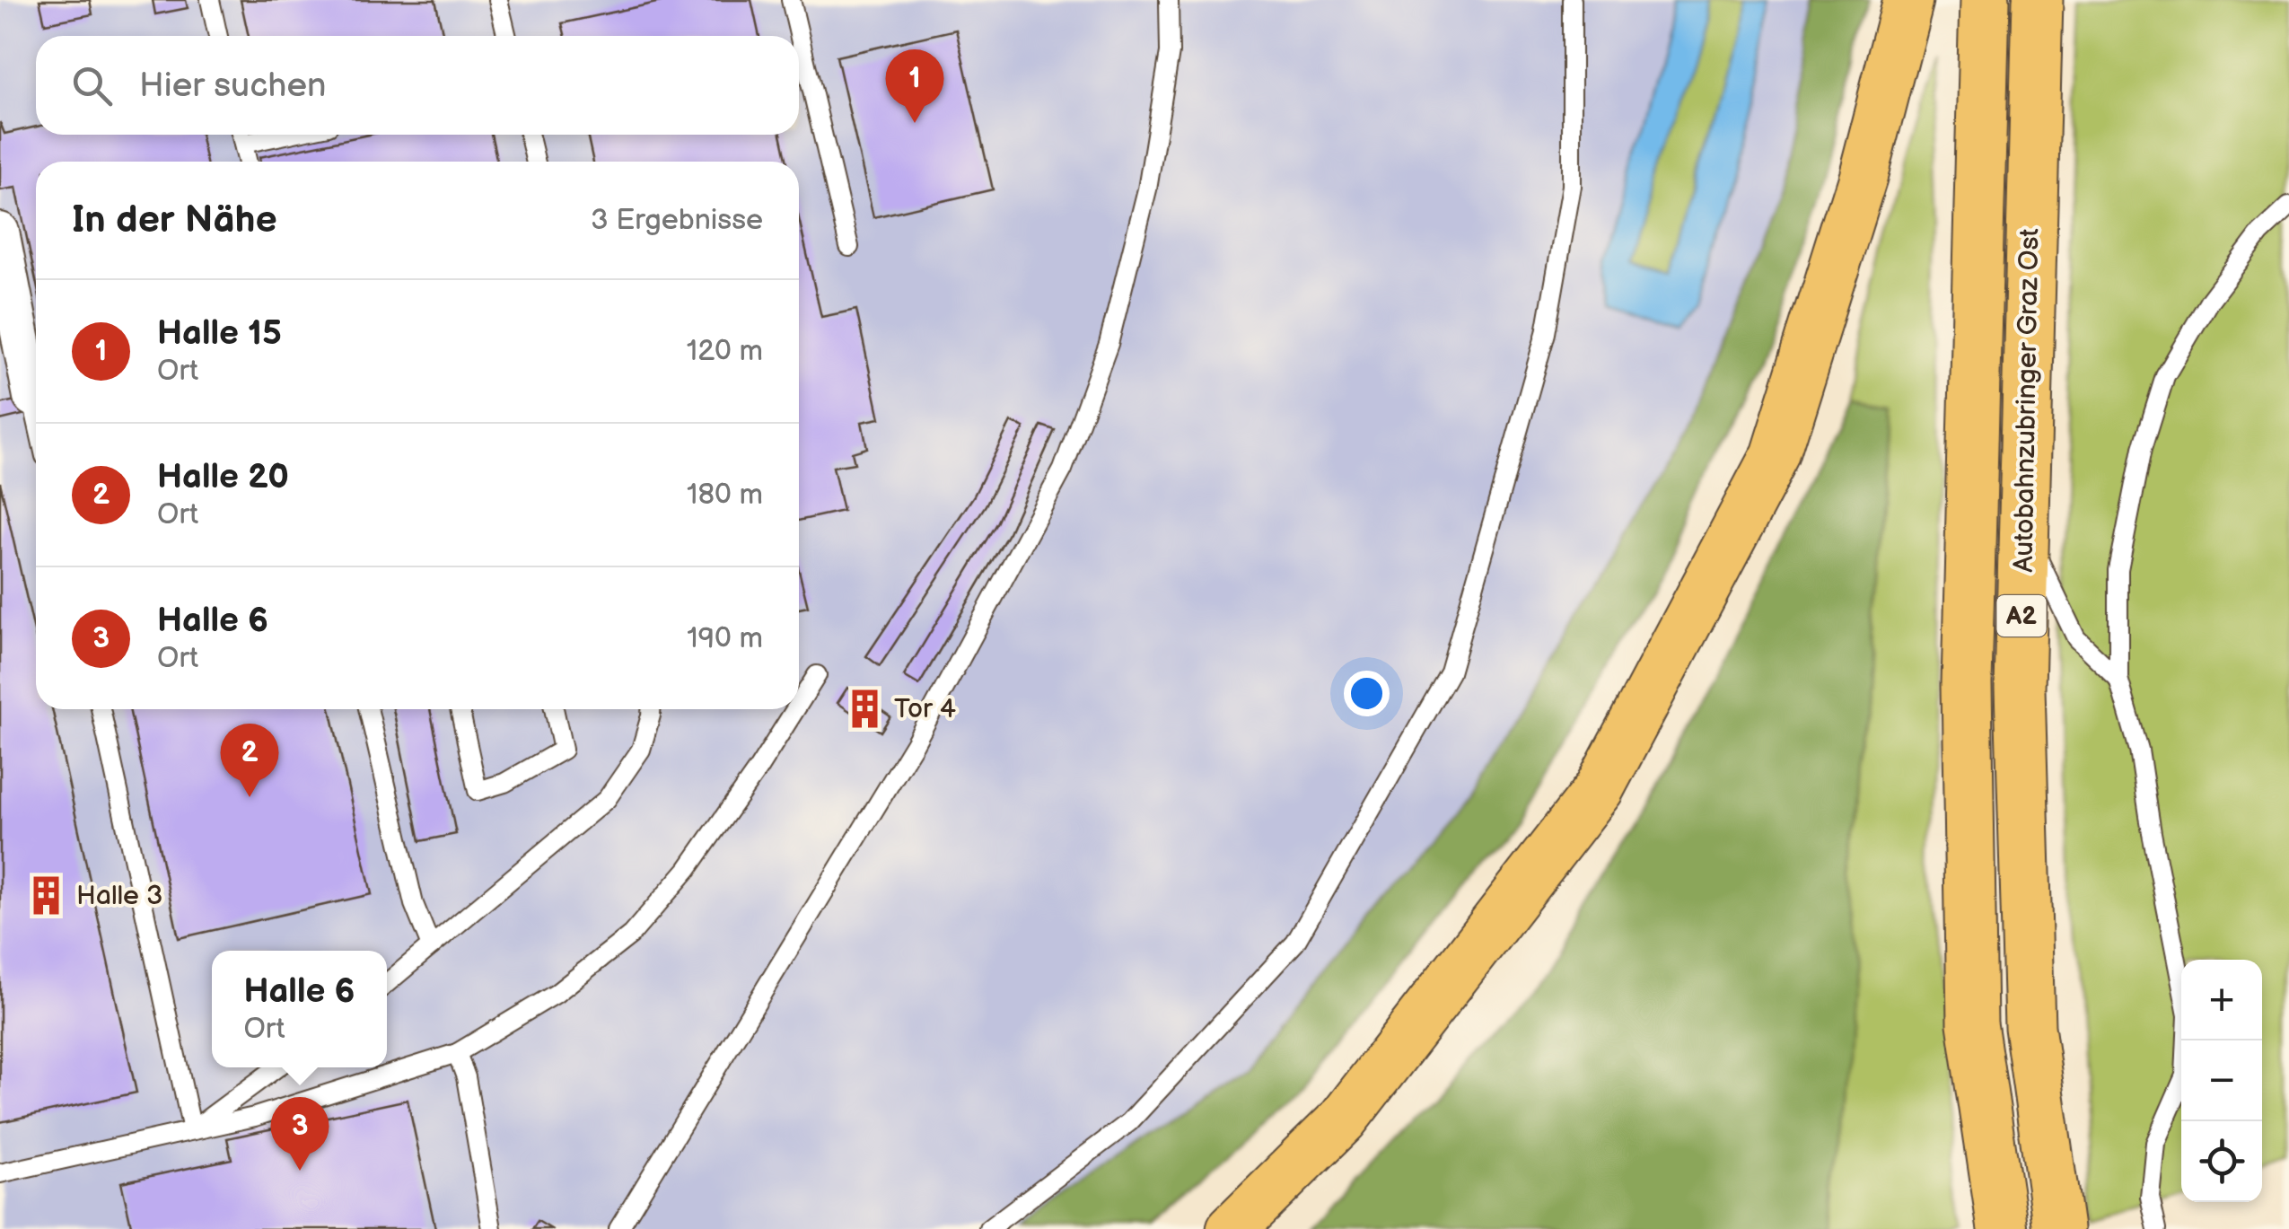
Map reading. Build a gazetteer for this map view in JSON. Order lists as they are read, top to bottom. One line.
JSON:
{"streets":{"highway":["Autobahnzubringer Graz Ost","A2"]},"places":{"building":["Tor 4","Halle 3"]},"page":{"search":"Hier suchen","pins":["1","2","3"],"heading":["In der Nähe","3 Ergebnisse"],"list":[{"mark":"1","name":"Halle 15","note":"Ort","value":"120 m"},{"mark":"2","name":"Halle 20","note":"Ort","value":"180 m"},{"mark":"3","name":"Halle 6","note":"Ort","value":"190 m"}],"popup":["Halle 6","Ort"],"map_buttons":["+","−"]}}
